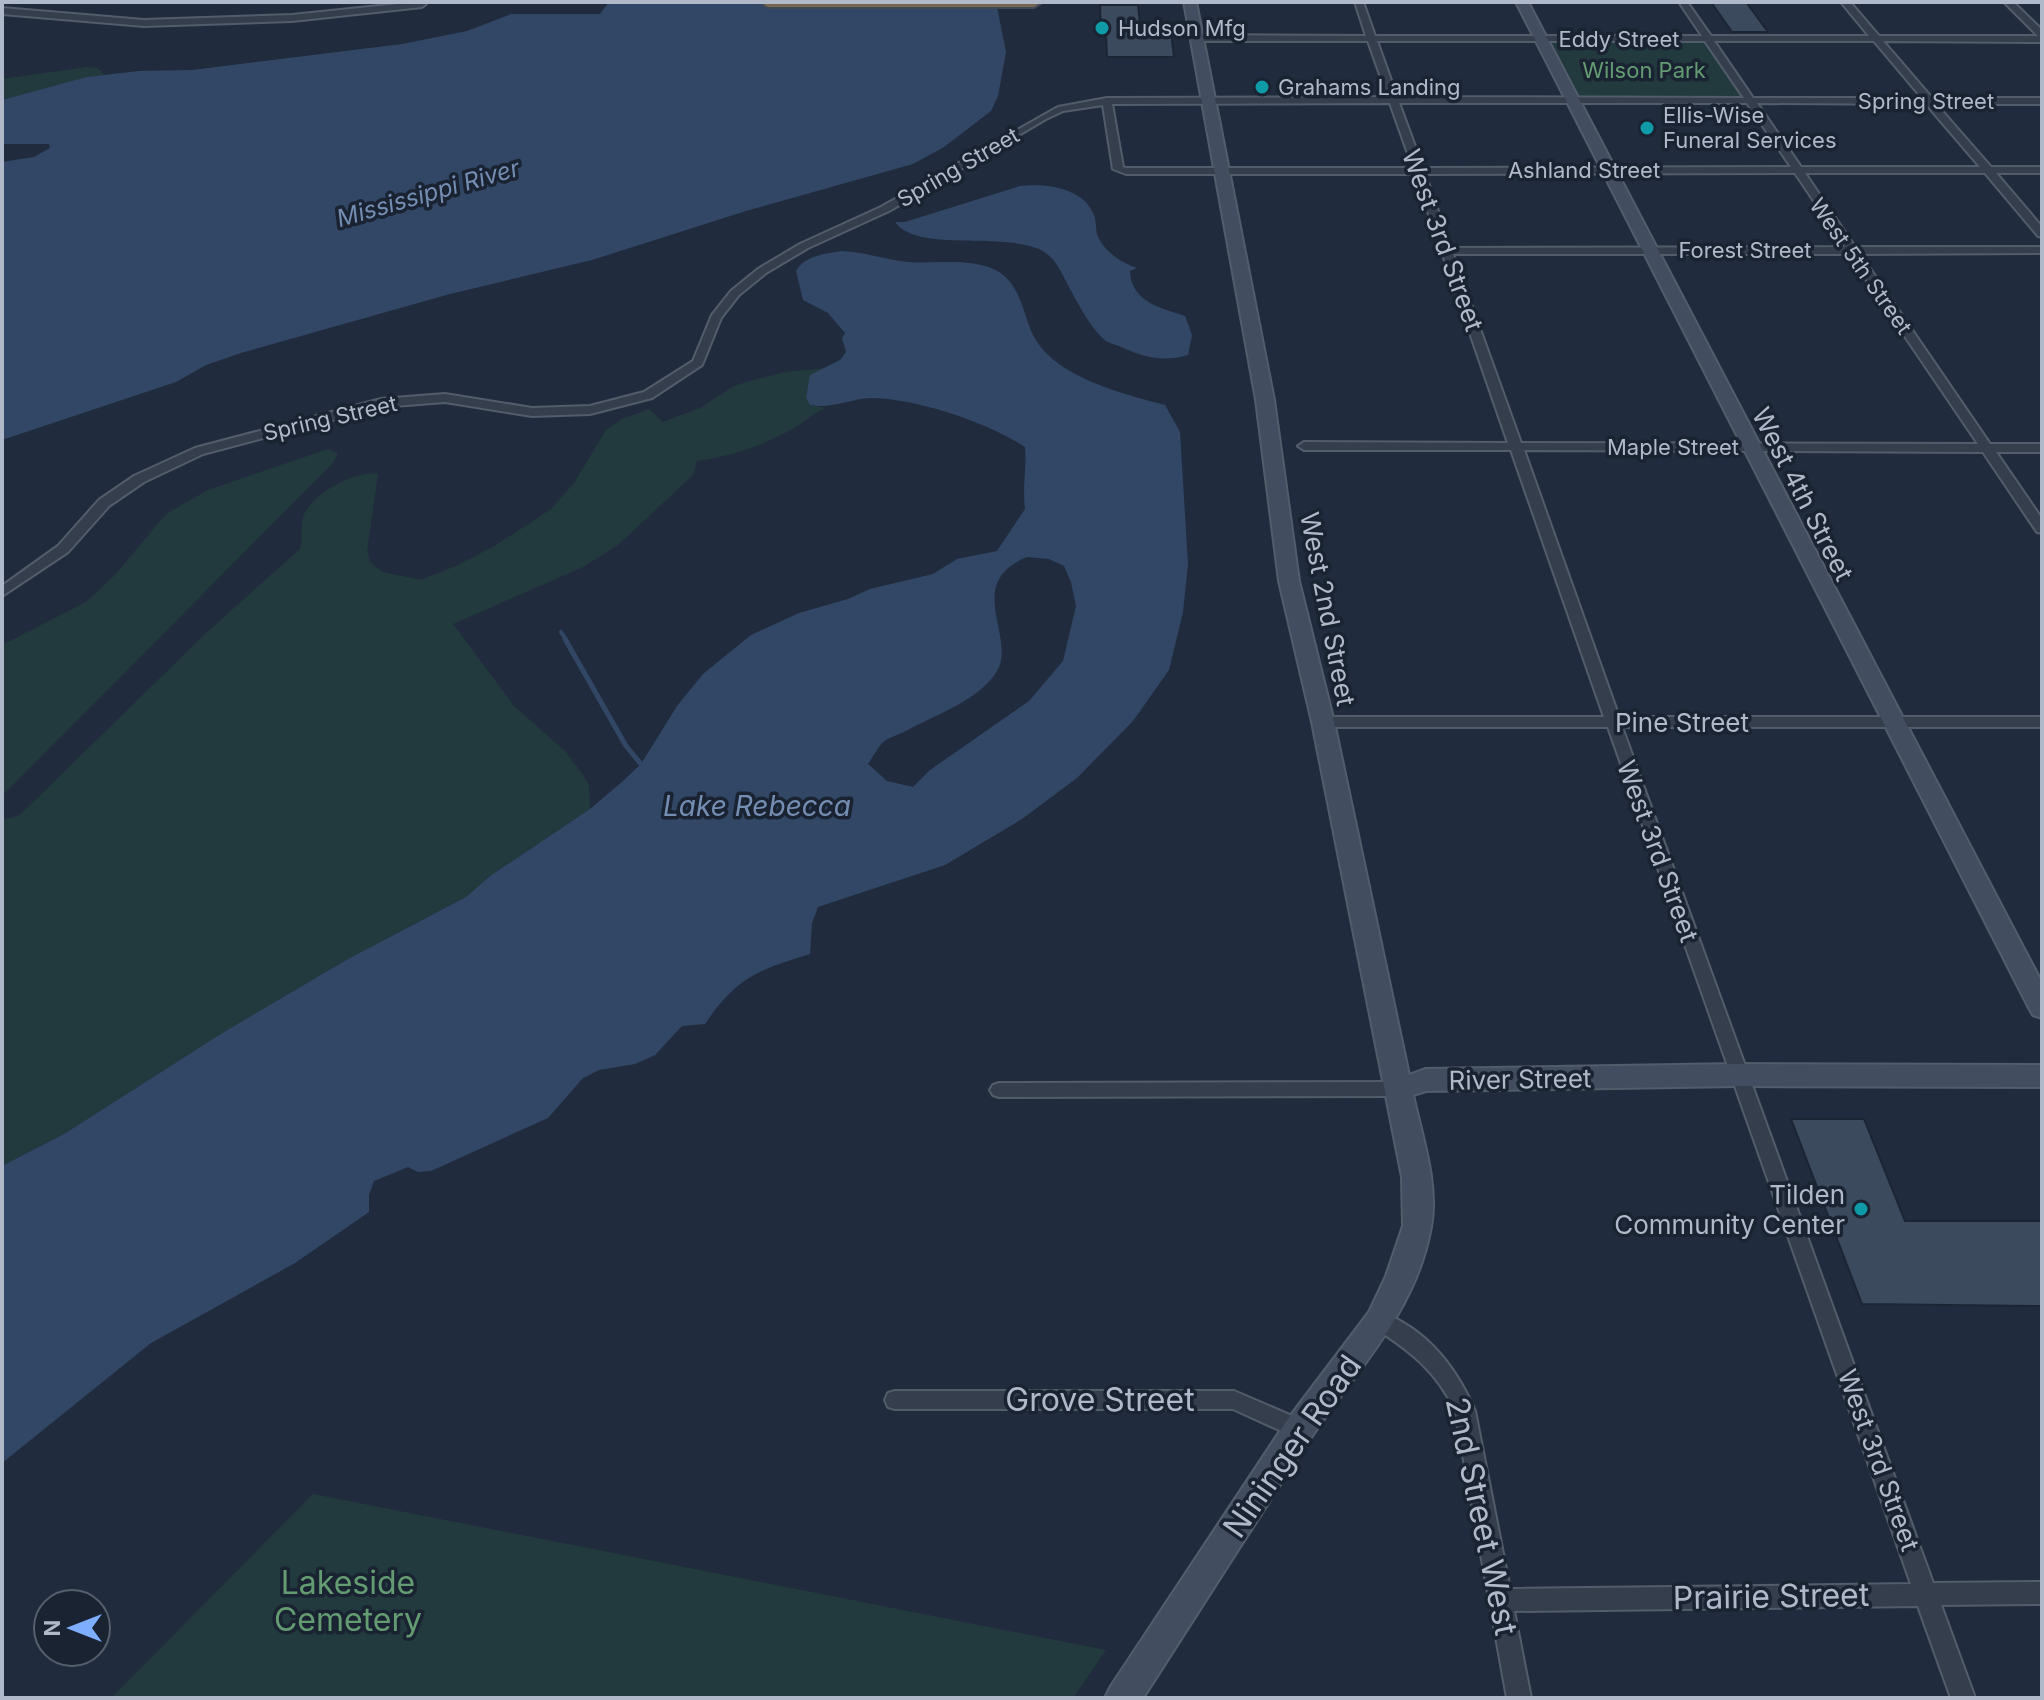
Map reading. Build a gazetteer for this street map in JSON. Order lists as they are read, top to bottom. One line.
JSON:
{"streets":{"street":["Eddy Street","Spring Street","Ashland Street","West 3rd Street","Forest Street","West 5th Street","Maple Street","West 4th Street","West 2nd Street","Pine Street","River Street","Grove Street","Nininger Road","2nd Street West","Prairie Street"]},"crossings":[["Eddy Street","West 3rd Street"],["Eddy Street","West 5th Street"],["Eddy Street","West 4th Street"],["Eddy Street","West 2nd Street"],["Spring Street","Ashland Street"],["Spring Street","West 3rd Street"],["Spring Street","West 5th Street"],["Spring Street","West 4th Street"],["Spring Street","West 2nd Street"],["Ashland Street","West 3rd Street"],["Ashland Street","West 5th Street"],["Ashland Street","West 4th Street"],["Ashland Street","West 2nd Street"],["West 3rd Street","Forest Street"],["West 3rd Street","Maple Street"],["West 3rd Street","Pine Street"],["West 3rd Street","River Street"],["West 3rd Street","Prairie Street"],["Forest Street","West 5th Street"],["Forest Street","West 4th Street"],["West 5th Street","Maple Street"],["Maple Street","West 4th Street"],["West 4th Street","Pine Street"],["West 2nd Street","Pine Street"],["West 2nd Street","River Street"],["West 2nd Street","Nininger Road"],["Grove Street","Nininger Road"],["Nininger Road","2nd Street West"],["2nd Street West","Prairie Street"]],"water":["Mississippi River","Lake Rebecca"],"parks":["Wilson Park","Lakeside Cemetery"],"places":["Hudson Mfg","Grahams Landing","Ellis-Wise Funeral Services","Tilden Community Center"],"north":"left"}
